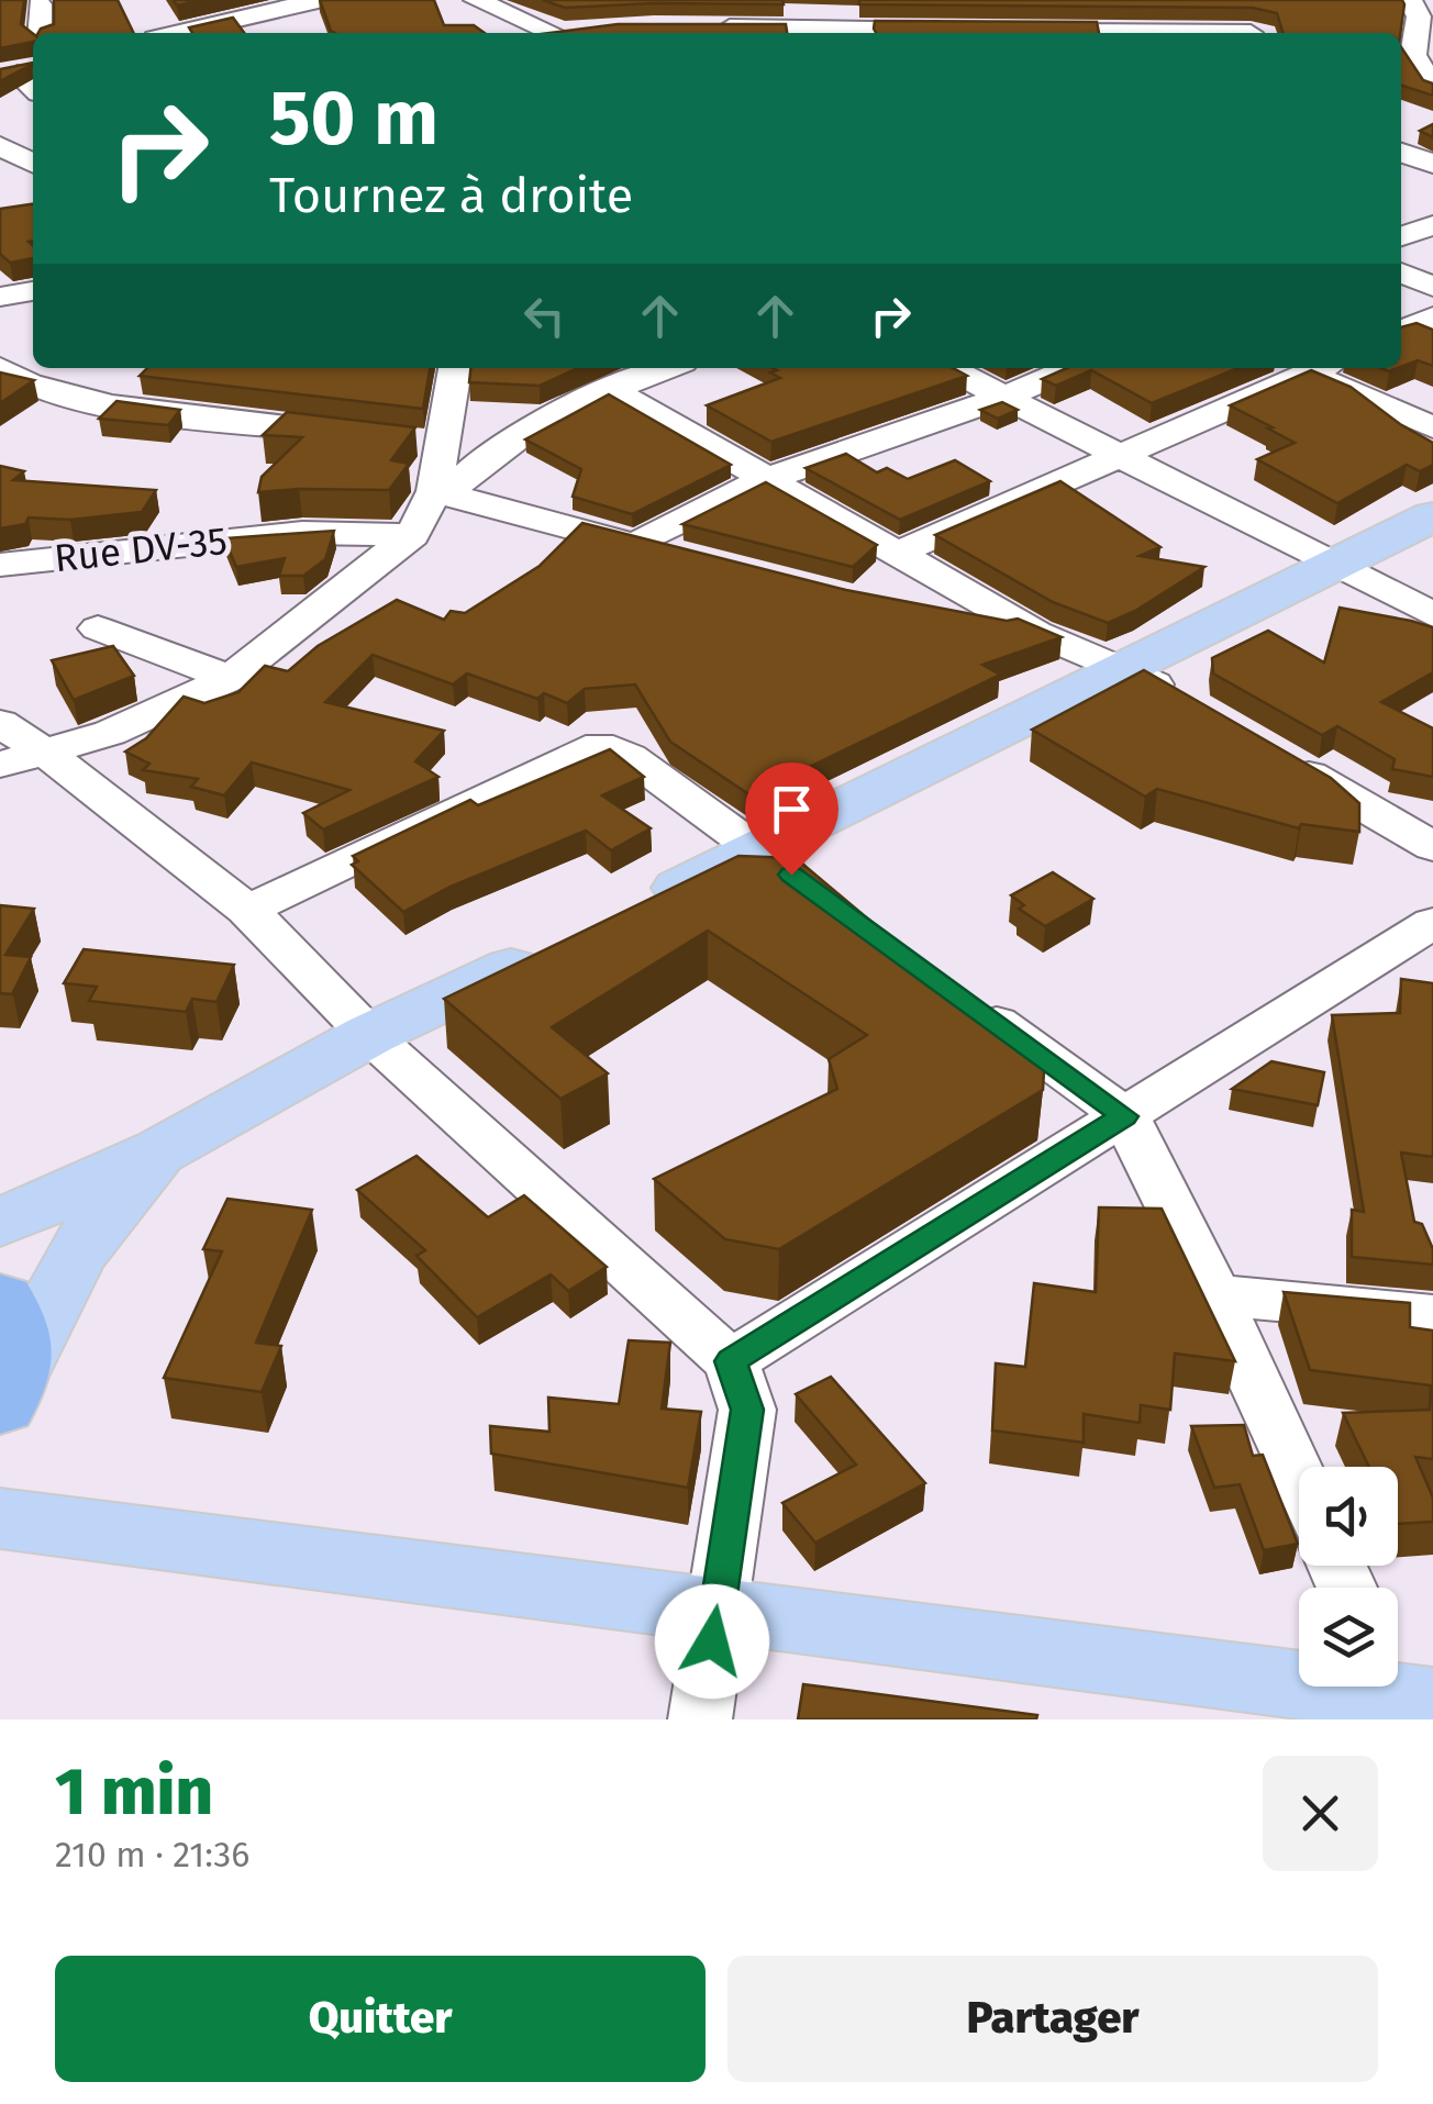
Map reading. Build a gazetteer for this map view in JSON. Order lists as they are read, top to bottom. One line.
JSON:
{"streets":{"street":["Rue DV-35"]},"page":{"turn":["50 m","Tournez à droite"],"heading":["1 min","210 m · 21:36"],"buttons":["Quitter","Partager"]}}
